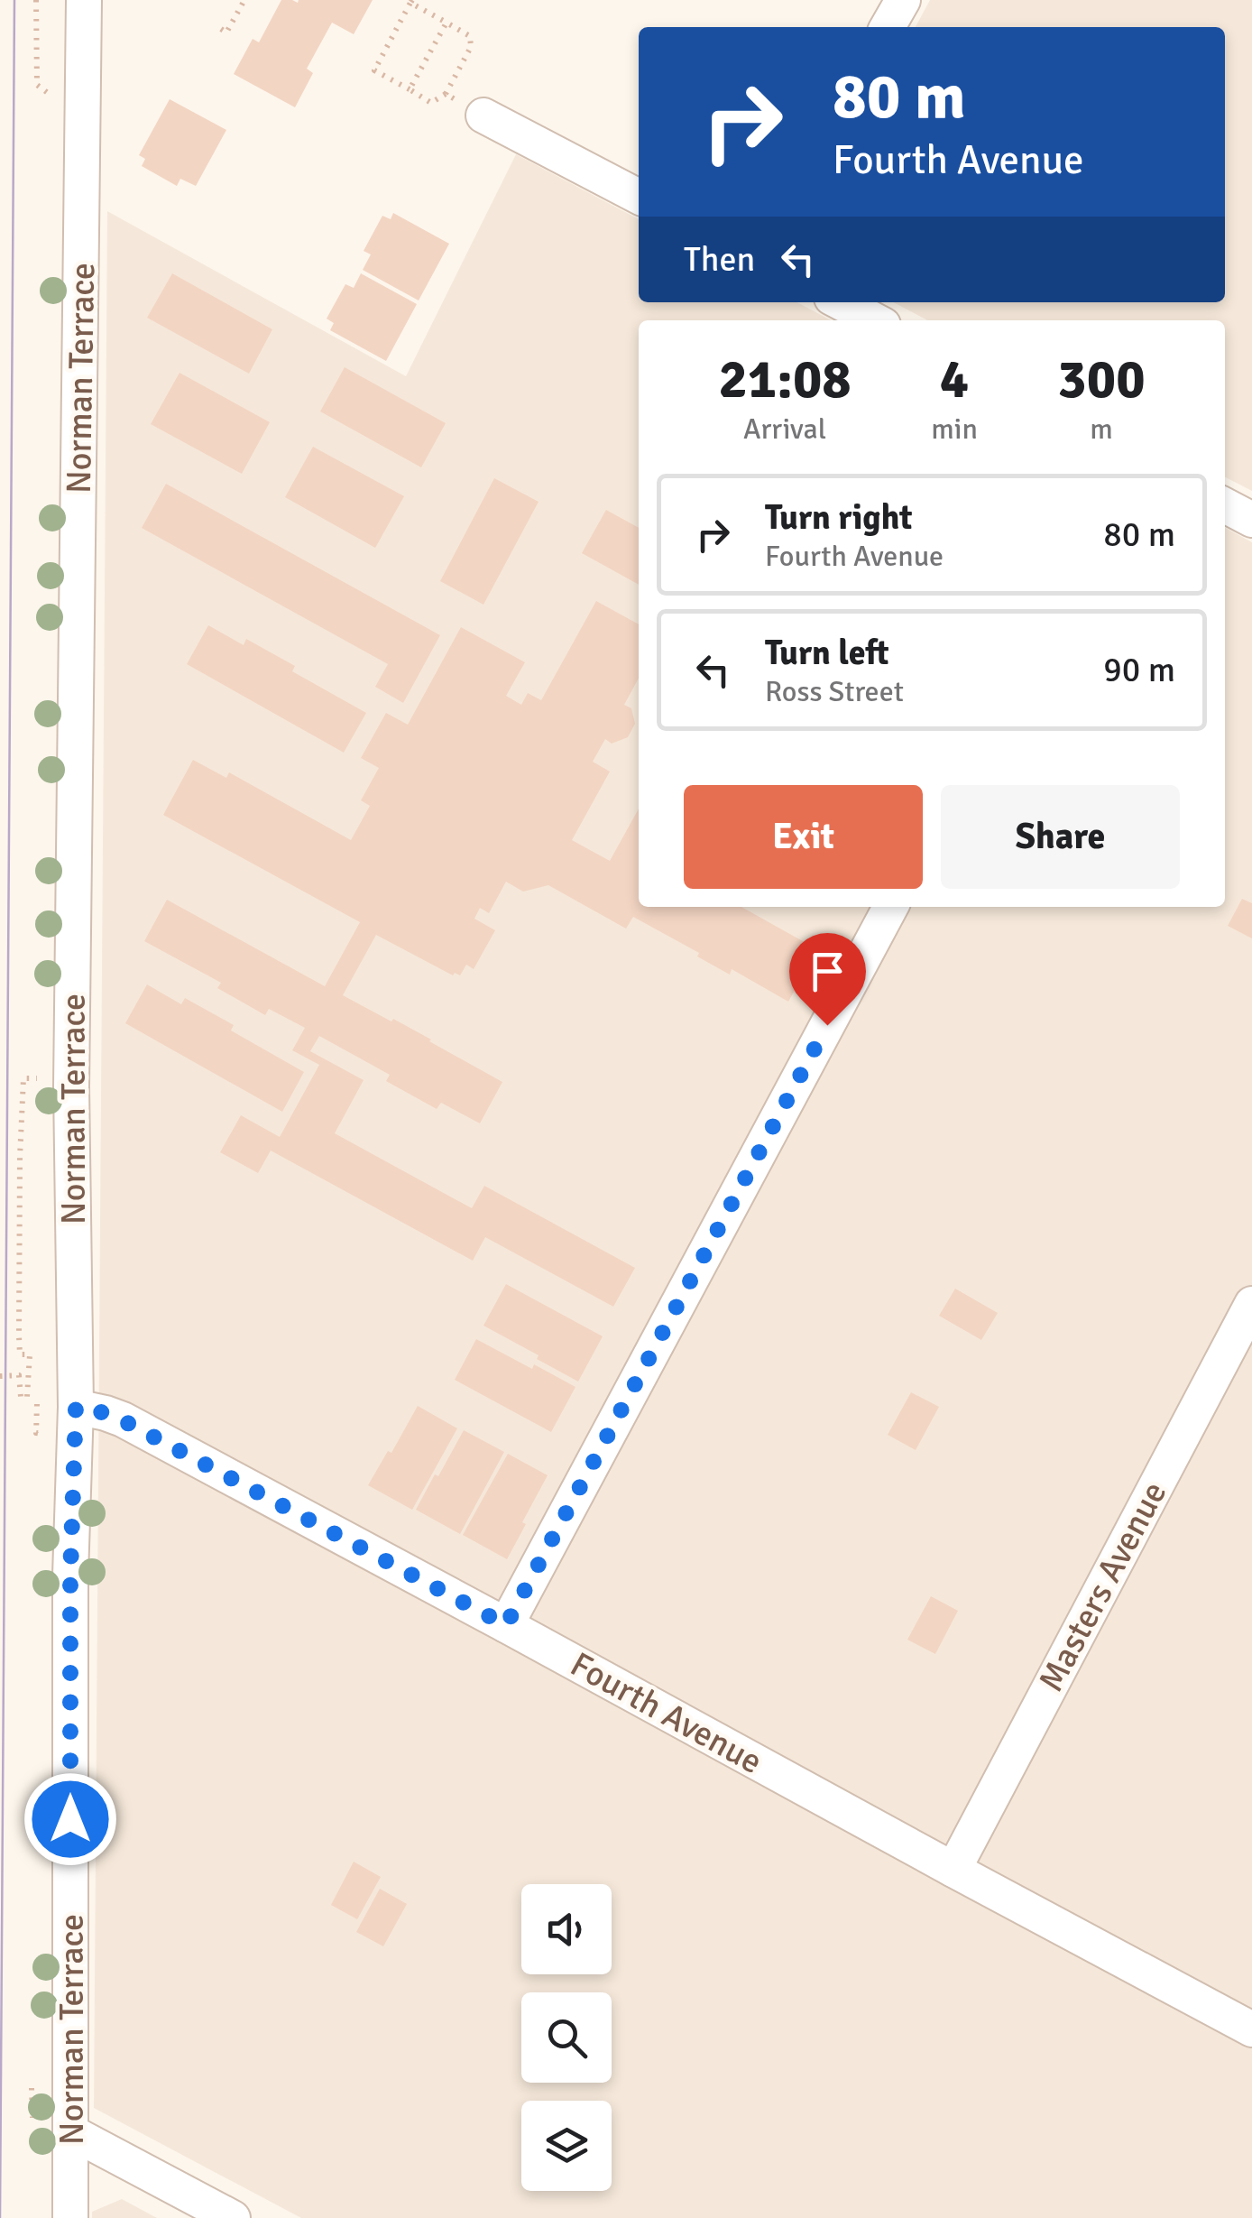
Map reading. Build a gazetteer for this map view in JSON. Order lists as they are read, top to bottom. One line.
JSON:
{"streets":{"street":["Norman Terrace","Masters Avenue","Fourth Avenue"]},"crossings":[["Norman Terrace","Fourth Avenue"],["Masters Avenue","Fourth Avenue"]],"page":{"turn":["80 m","Fourth Avenue"],"then":"Then","eta":["21:08","Arrival","4","min","300","m"],"list":[{"name":"Turn right","note":"Fourth Avenue","value":"80 m"},{"name":"Turn left","note":"Ross Street","value":"90 m"}],"buttons":["Exit","Share"]}}
